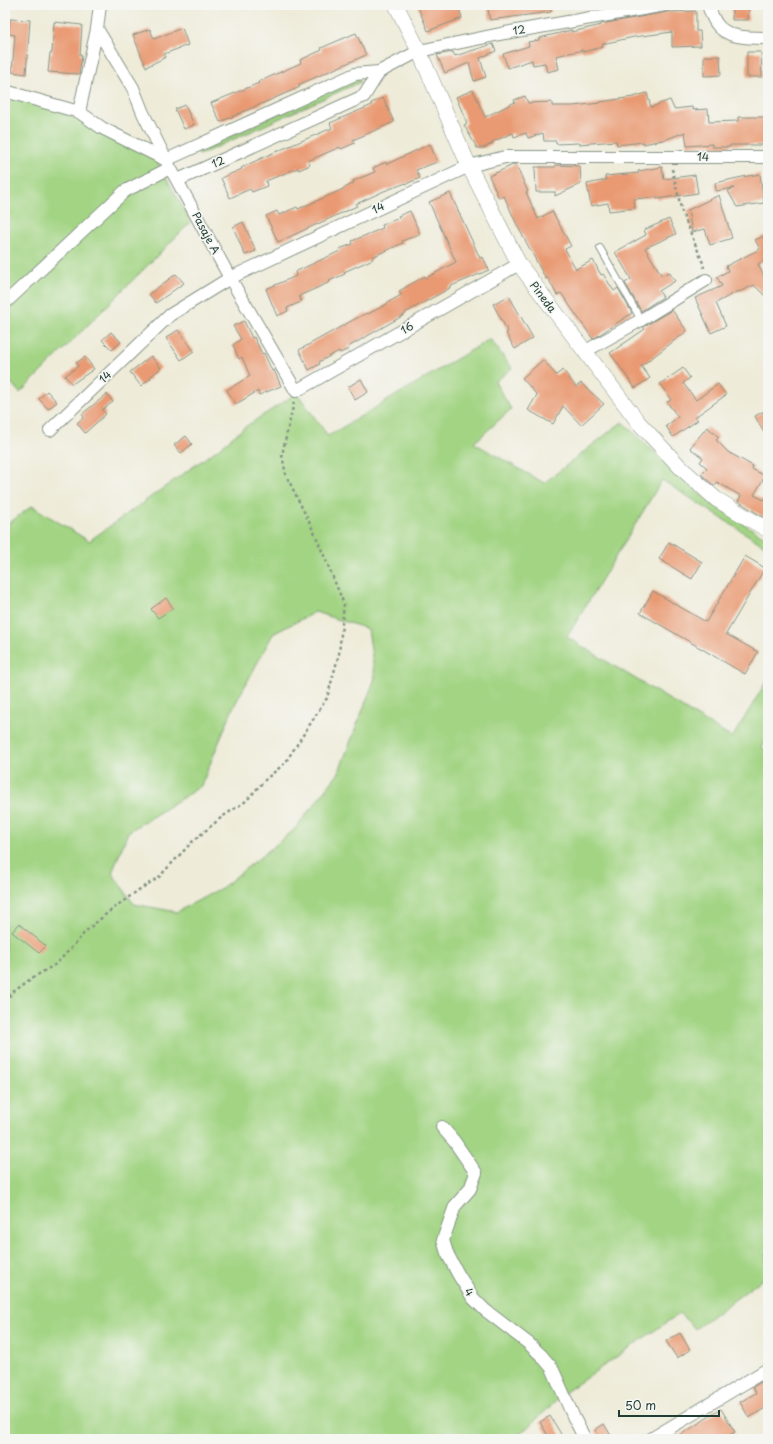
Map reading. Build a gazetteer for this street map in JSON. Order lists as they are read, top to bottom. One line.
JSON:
{"streets":{"street":["12","14","Pasaje A","Pineda","16","4"]},"crossings":[["12","Pasaje A"],["12","Pineda"],["14","Pasaje A"],["14","Pineda"],["Pasaje A","16"],["Pineda","16"]],"scale_bar":"50 m"}
